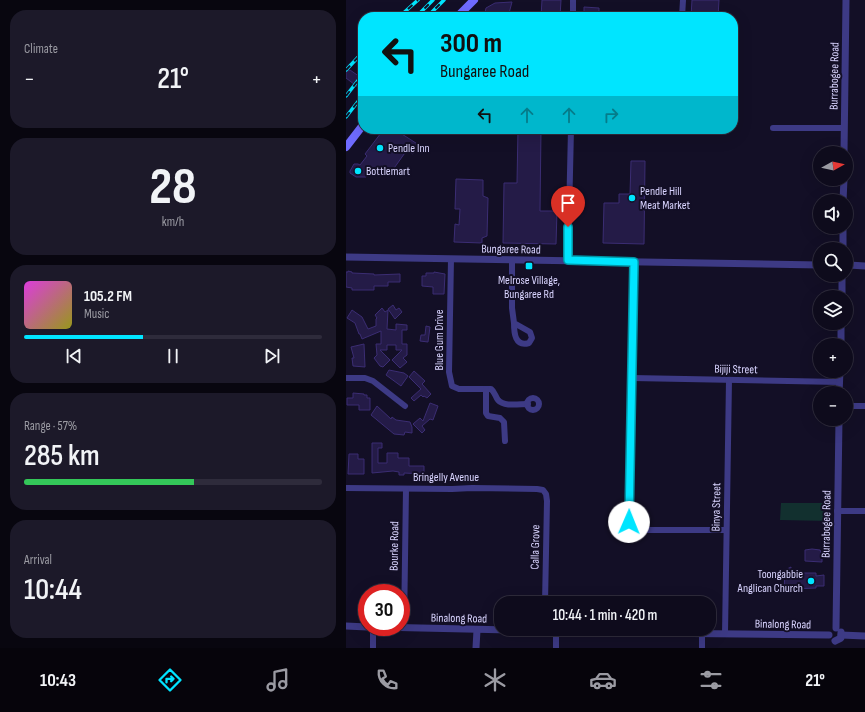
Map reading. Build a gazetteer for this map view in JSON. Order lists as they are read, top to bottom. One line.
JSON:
{"streets":{"street":["Burrabogee Road","Bungaree Road","Blue Gum Drive","Bijiji Street","Bringelly Avenue","Binya Street","Bourke Road","Calla Grove","Binalong Road"]},"crossings":[["Bungaree Road","Blue Gum Drive"],["Bijiji Street","Binya Street"],["Bringelly Avenue","Bourke Road"],["Bringelly Avenue","Calla Grove"],["Binya Street","Binalong Road"]],"places":{"other":["Pendle Inn","Bottlemart","Pendle Hill Meat Market","Toongabbie Anglican Church"],"transit":["Melrose Village, Bungaree Rd"]},"north":"right","page":{"tile":["Climate",["28","km/h"],["Range · 57%","285 km"],["Arrival","10:44"]],"turn":["300 m","Bungaree Road"],"heat":["−","21°","+"],"map_buttons":["+","−"],"song":["105.2 FM","Music"],"limit":"30","trip":"10:44 · 1 min · 420 m","tabs":["10:43","21°"]}}
